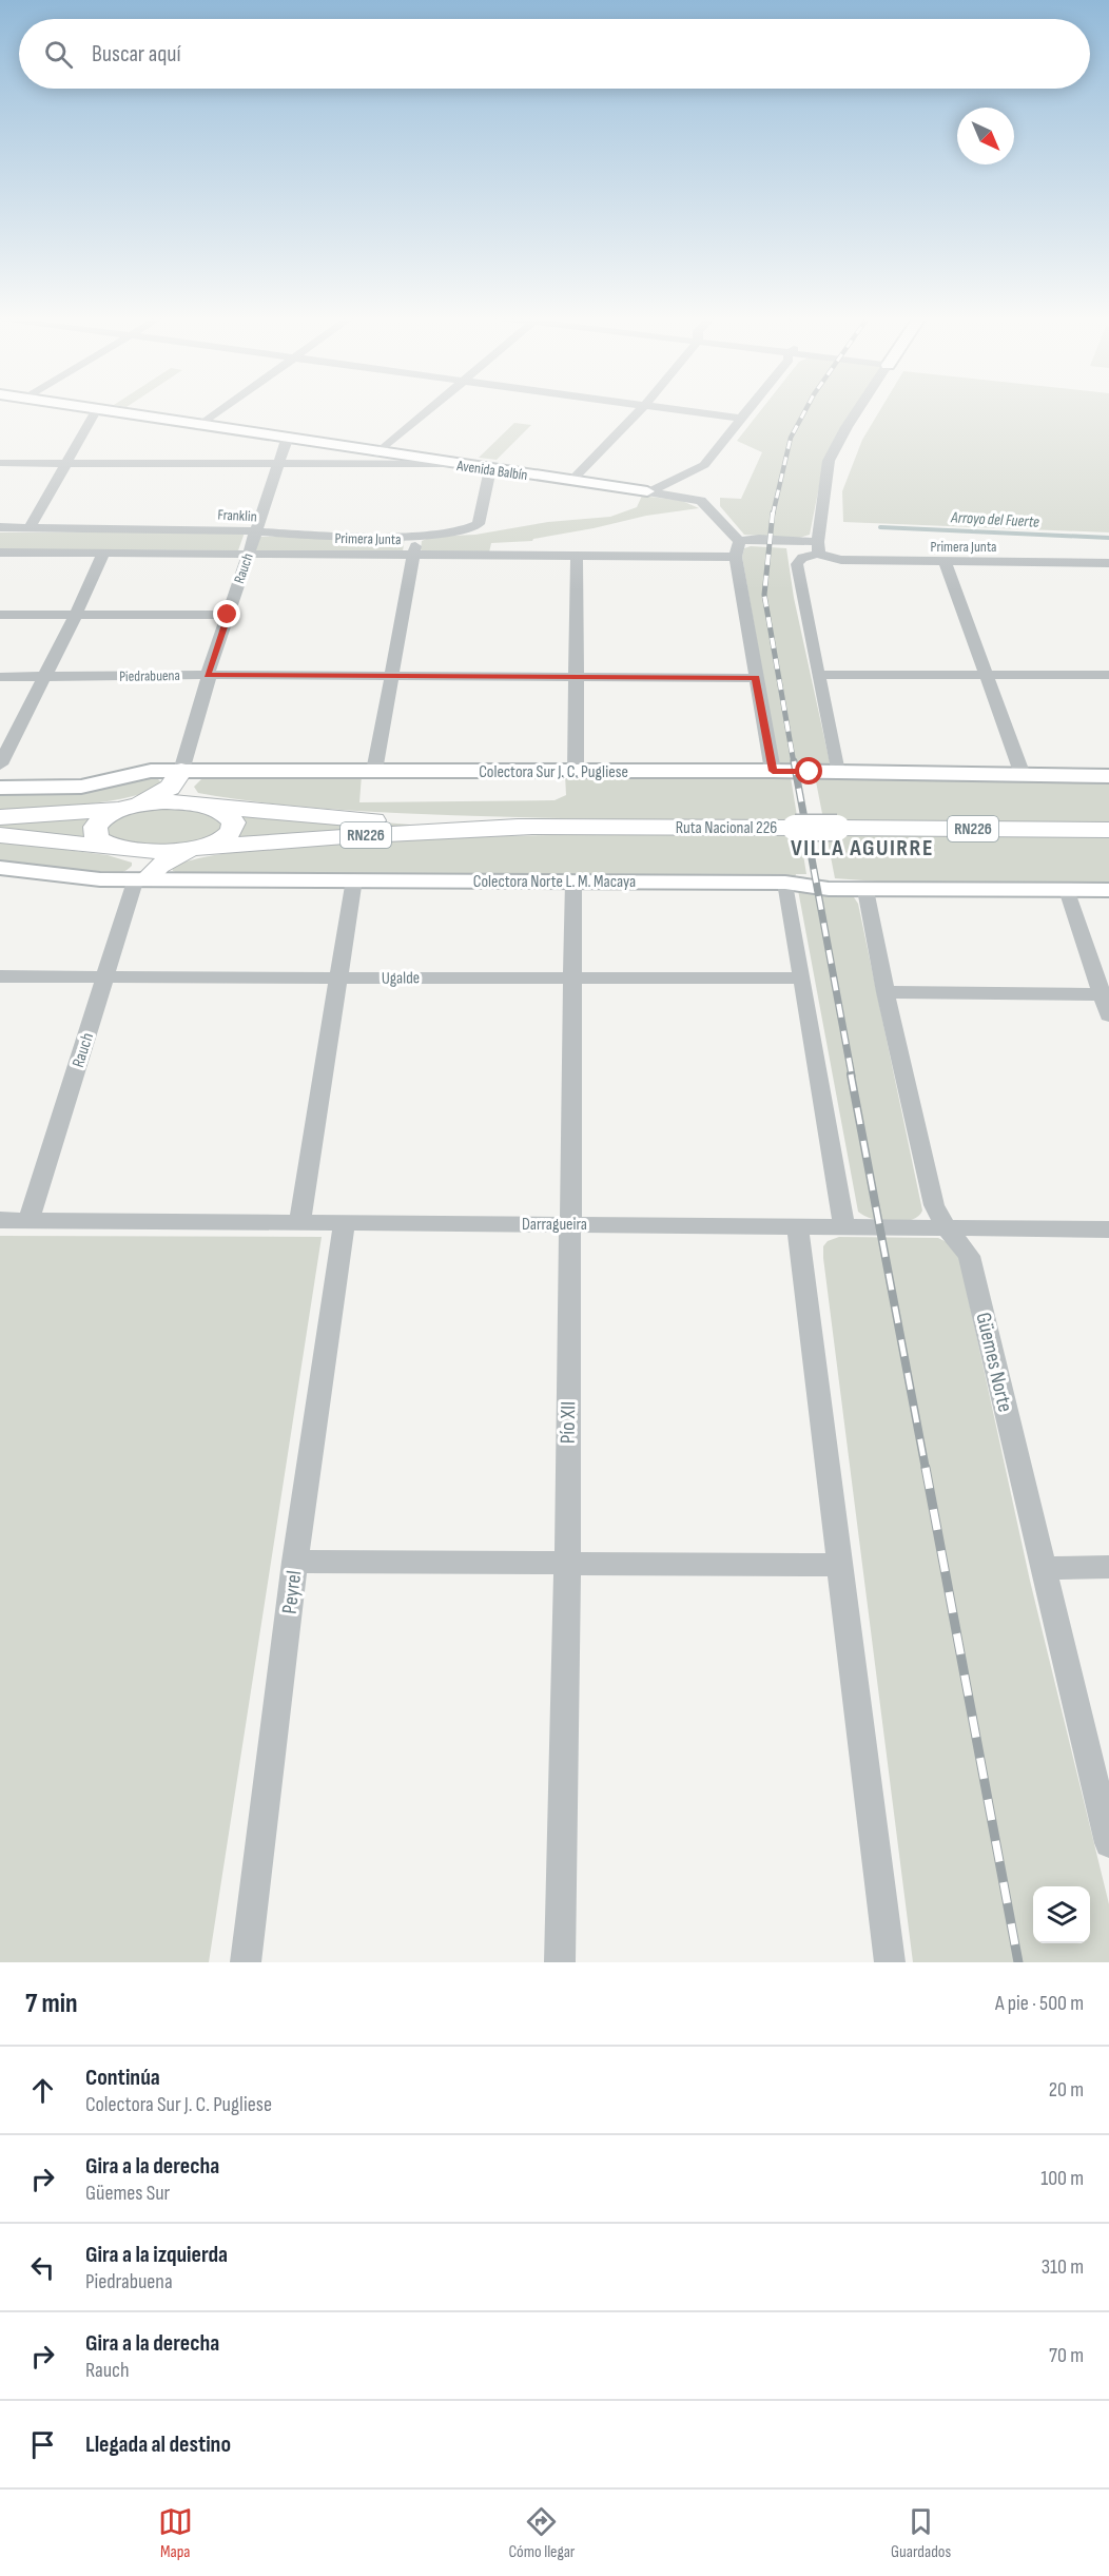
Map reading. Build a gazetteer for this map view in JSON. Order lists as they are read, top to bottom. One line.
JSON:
{"streets":{"highway":["Ruta Nacional 226","RN226"],"main road":["Avenida Balbín","Colectora Sur J. C. Pugliese","Colectora Norte L. M. Macaya"],"street":["Franklin","Primera Junta","Rauch","Piedrabuena","Ugalde","Darragueira","Güemes Norte","Pío XII","Peyrel"]},"crossings":[["Avenida Balbín","Franklin"],["Avenida Balbín","Rauch"],["Franklin","Rauch"],["Primera Junta","Rauch"],["Rauch","Piedrabuena"],["Rauch","Colectora Sur J. C. Pugliese"],["Rauch","Colectora Norte L. M. Macaya"],["Rauch","Ugalde"],["Rauch","Darragueira"],["Colectora Norte L. M. Macaya","Güemes Norte"],["Colectora Norte L. M. Macaya","Pío XII"],["Ugalde","Pío XII"],["Darragueira","Güemes Norte"],["Darragueira","Pío XII"],["Darragueira","Peyrel"]],"districts":["VILLA AGUIRRE"],"water":["Arroyo del Fuerte"],"north":"bottom right","page":{"search":"Buscar aquí","heading":["7 min","A pie · 500 m"],"list":[["Continúa","Colectora Sur J. C. Pugliese","20 m"],["Gira a la derecha","Güemes Sur","100 m"],["Gira a la izquierda","Piedrabuena","310 m"],["Gira a la derecha","Rauch","70 m"],"Llegada al destino"],"nav":["Mapa","Cómo llegar","Guardados"]}}
